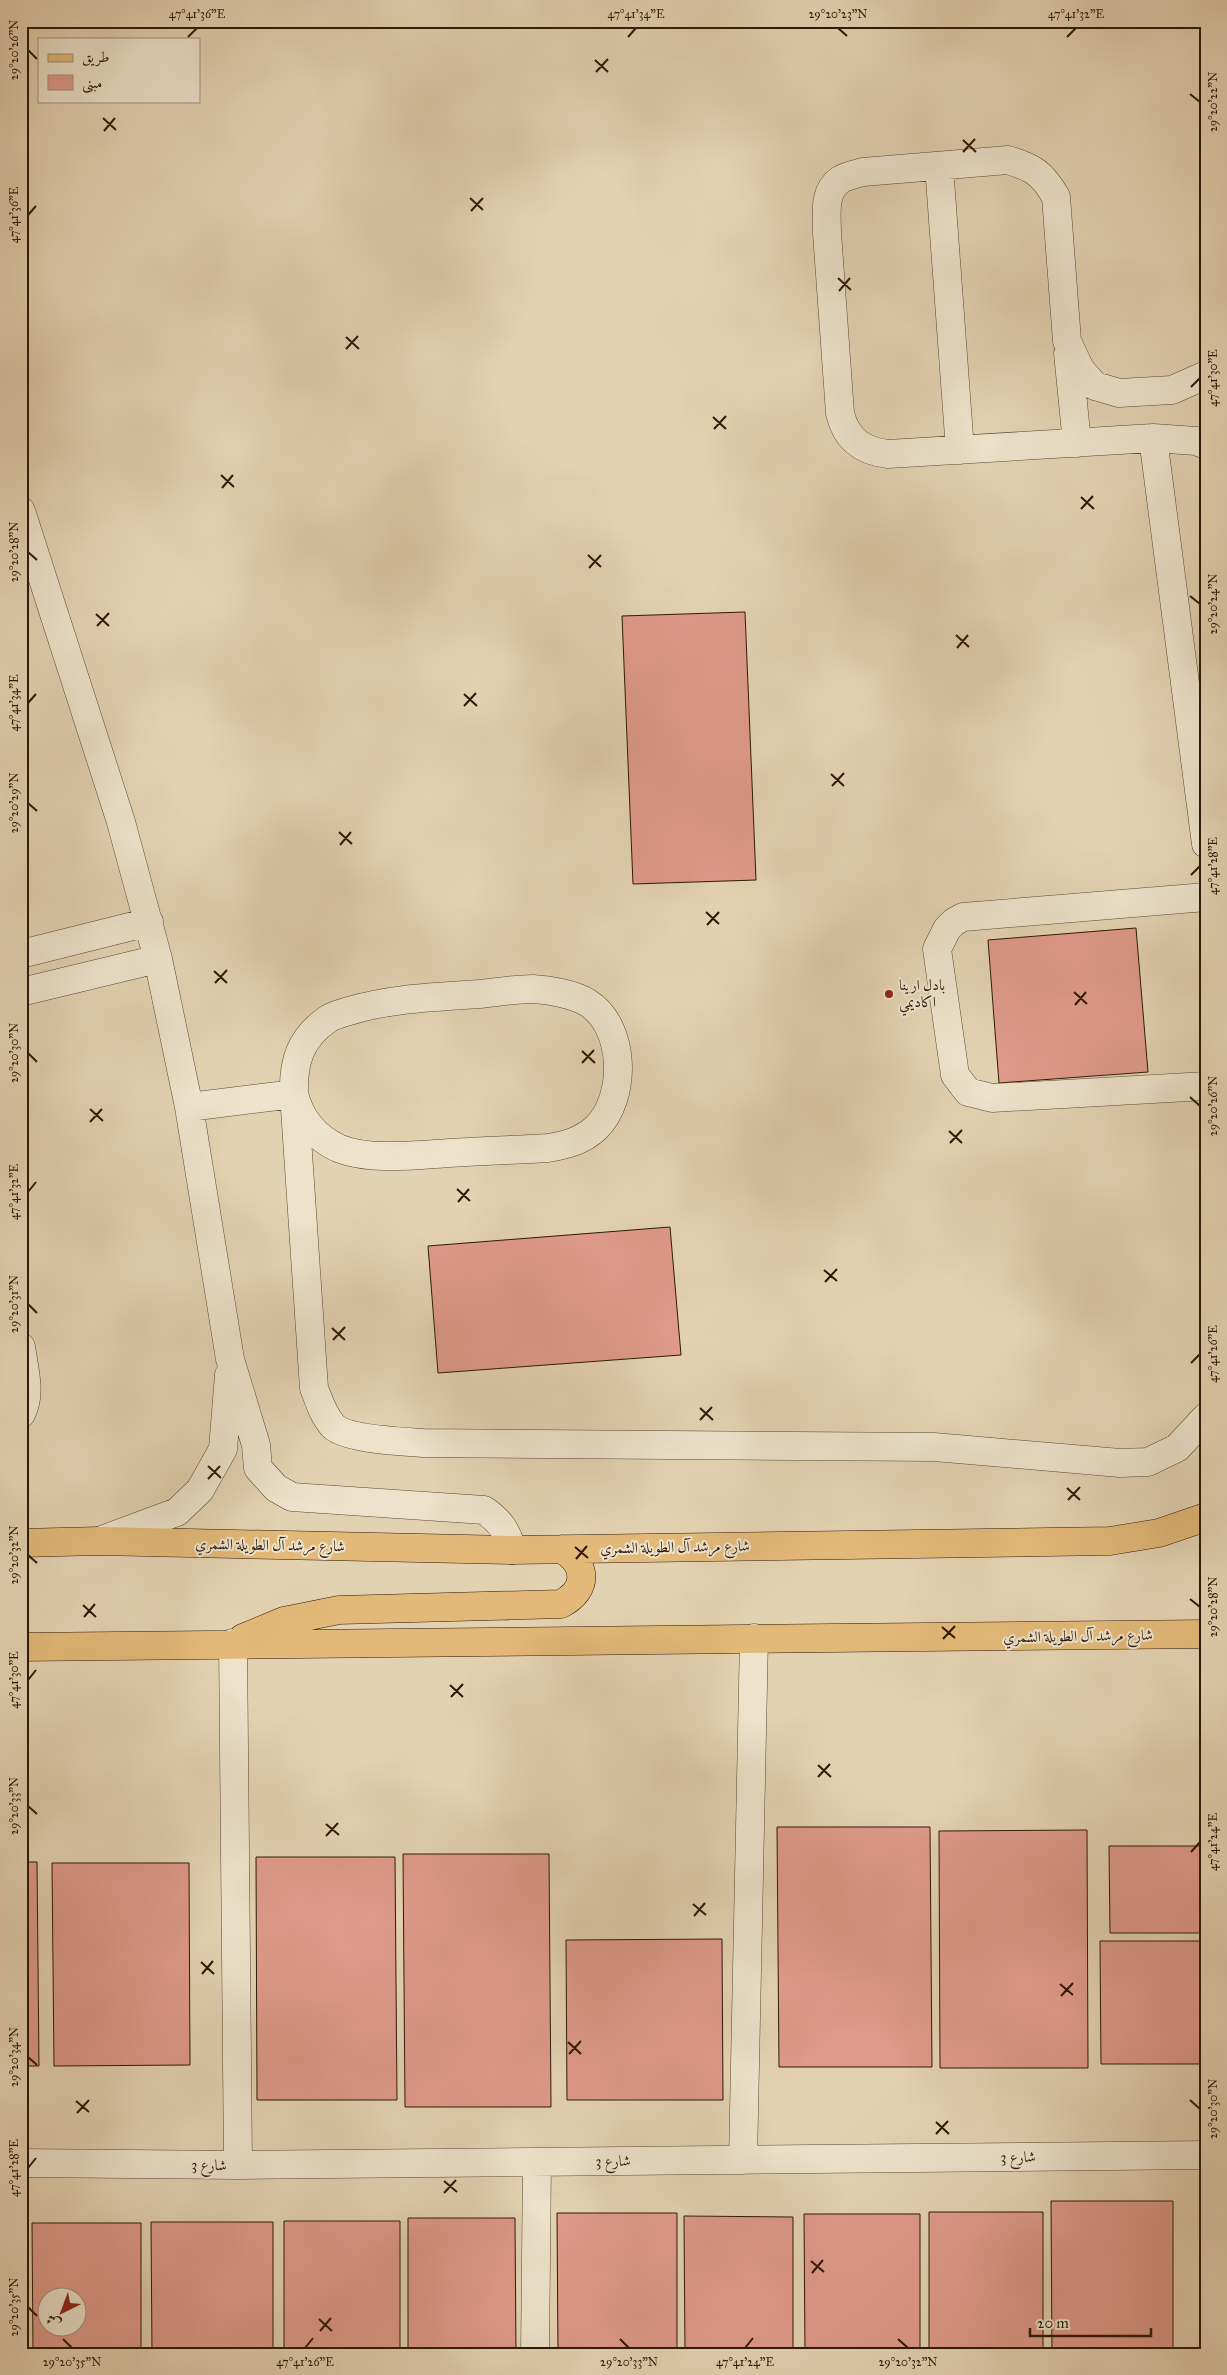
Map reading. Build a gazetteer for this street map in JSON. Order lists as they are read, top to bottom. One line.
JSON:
{"streets":{"main road":["شارع مرشد آل الطويلة الشمري"],"street":["شارع 3"]},"places":["بادل ارينا اكاديمي"],"legend":["طريق","مبنى"],"scale_bar":"20 m","north":"bottom left","coordinates":["47°41'36\"E","47°41'34\"E","29°20'23\"N","47°41'32\"E","29°20'26\"N","29°20'22\"N","47°41'30\"E","29°20'28\"N","29°20'24\"N","29°20'29\"N","47°41'28\"E","29°20'30\"N","29°20'31\"N","47°41'26\"E","29°20'32\"N","29°20'33\"N","47°41'24\"E","29°20'34\"N","29°20'35\"N"]}
